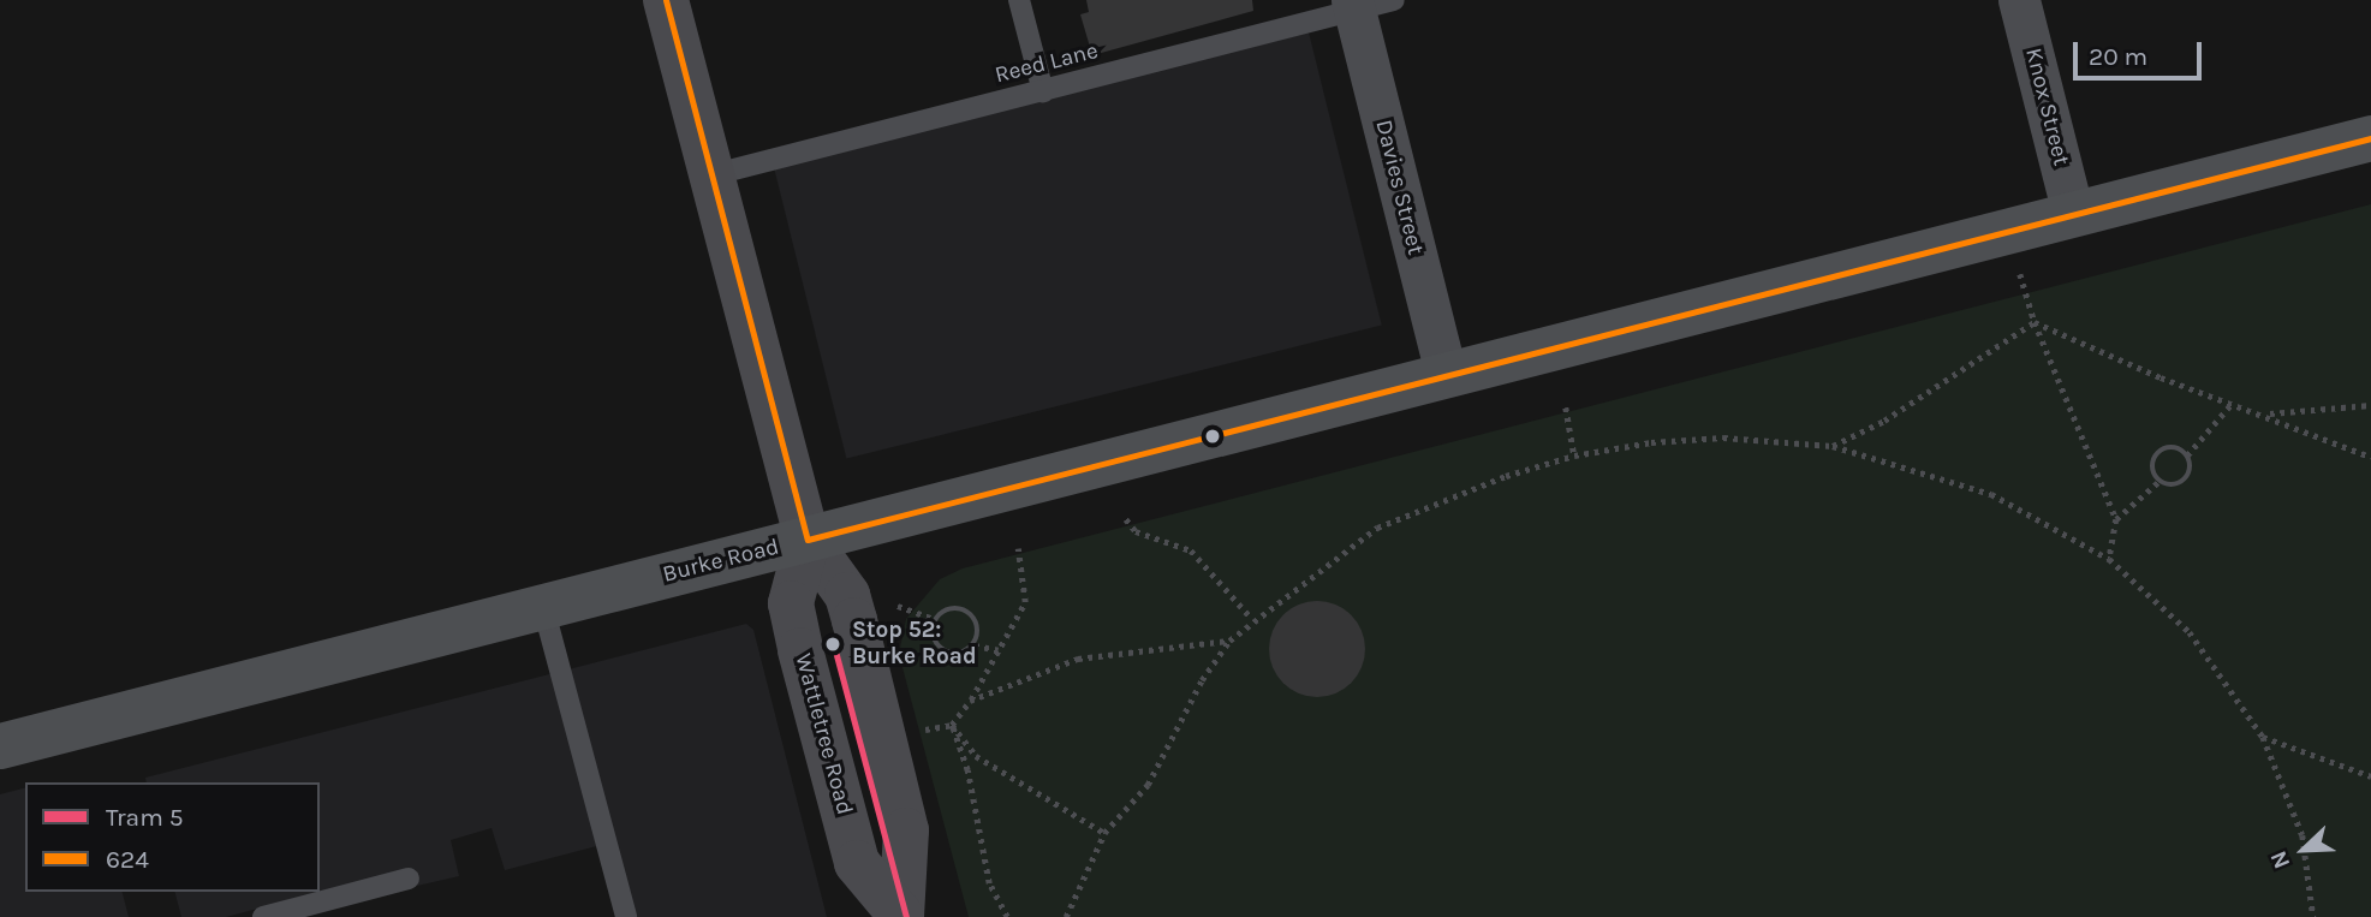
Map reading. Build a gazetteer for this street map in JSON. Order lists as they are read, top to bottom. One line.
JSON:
{"streets":{"main road":["Burke Road","Wattletree Road"],"street":["Knox Street","Davies Street"],"lane":["Reed Lane"]},"crossings":[["Reed Lane","Davies Street"],["Knox Street","Burke Road"],["Davies Street","Burke Road"],["Burke Road","Wattletree Road"]],"places":["Stop 52: Burke Road"],"lines":["transit line 624","tram line 5"],"legend":["Tram 5","624"],"scale_bar":"20 m","north":"bottom left"}
